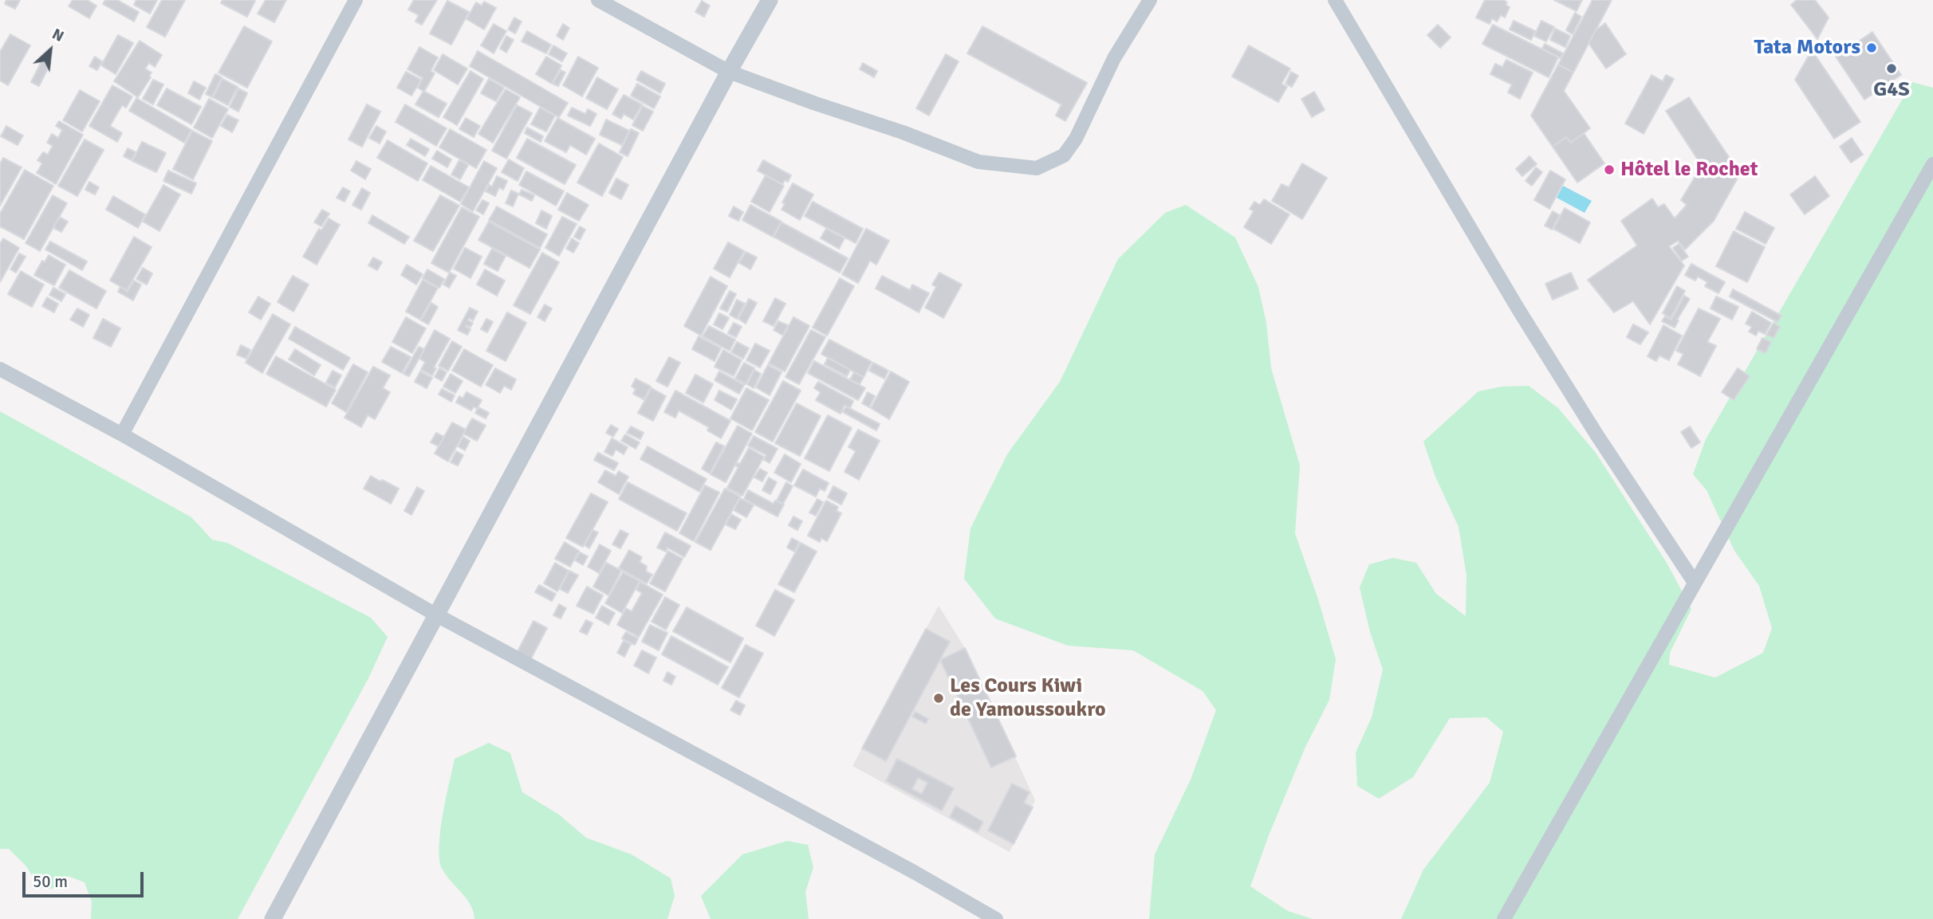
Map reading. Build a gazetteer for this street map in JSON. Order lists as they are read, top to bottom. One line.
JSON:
{"places":["Tata Motors","G4S","Hôtel le Rochet","Les Cours Kiwi de Yamoussoukro"],"scale_bar":"50 m","north":"top right"}
